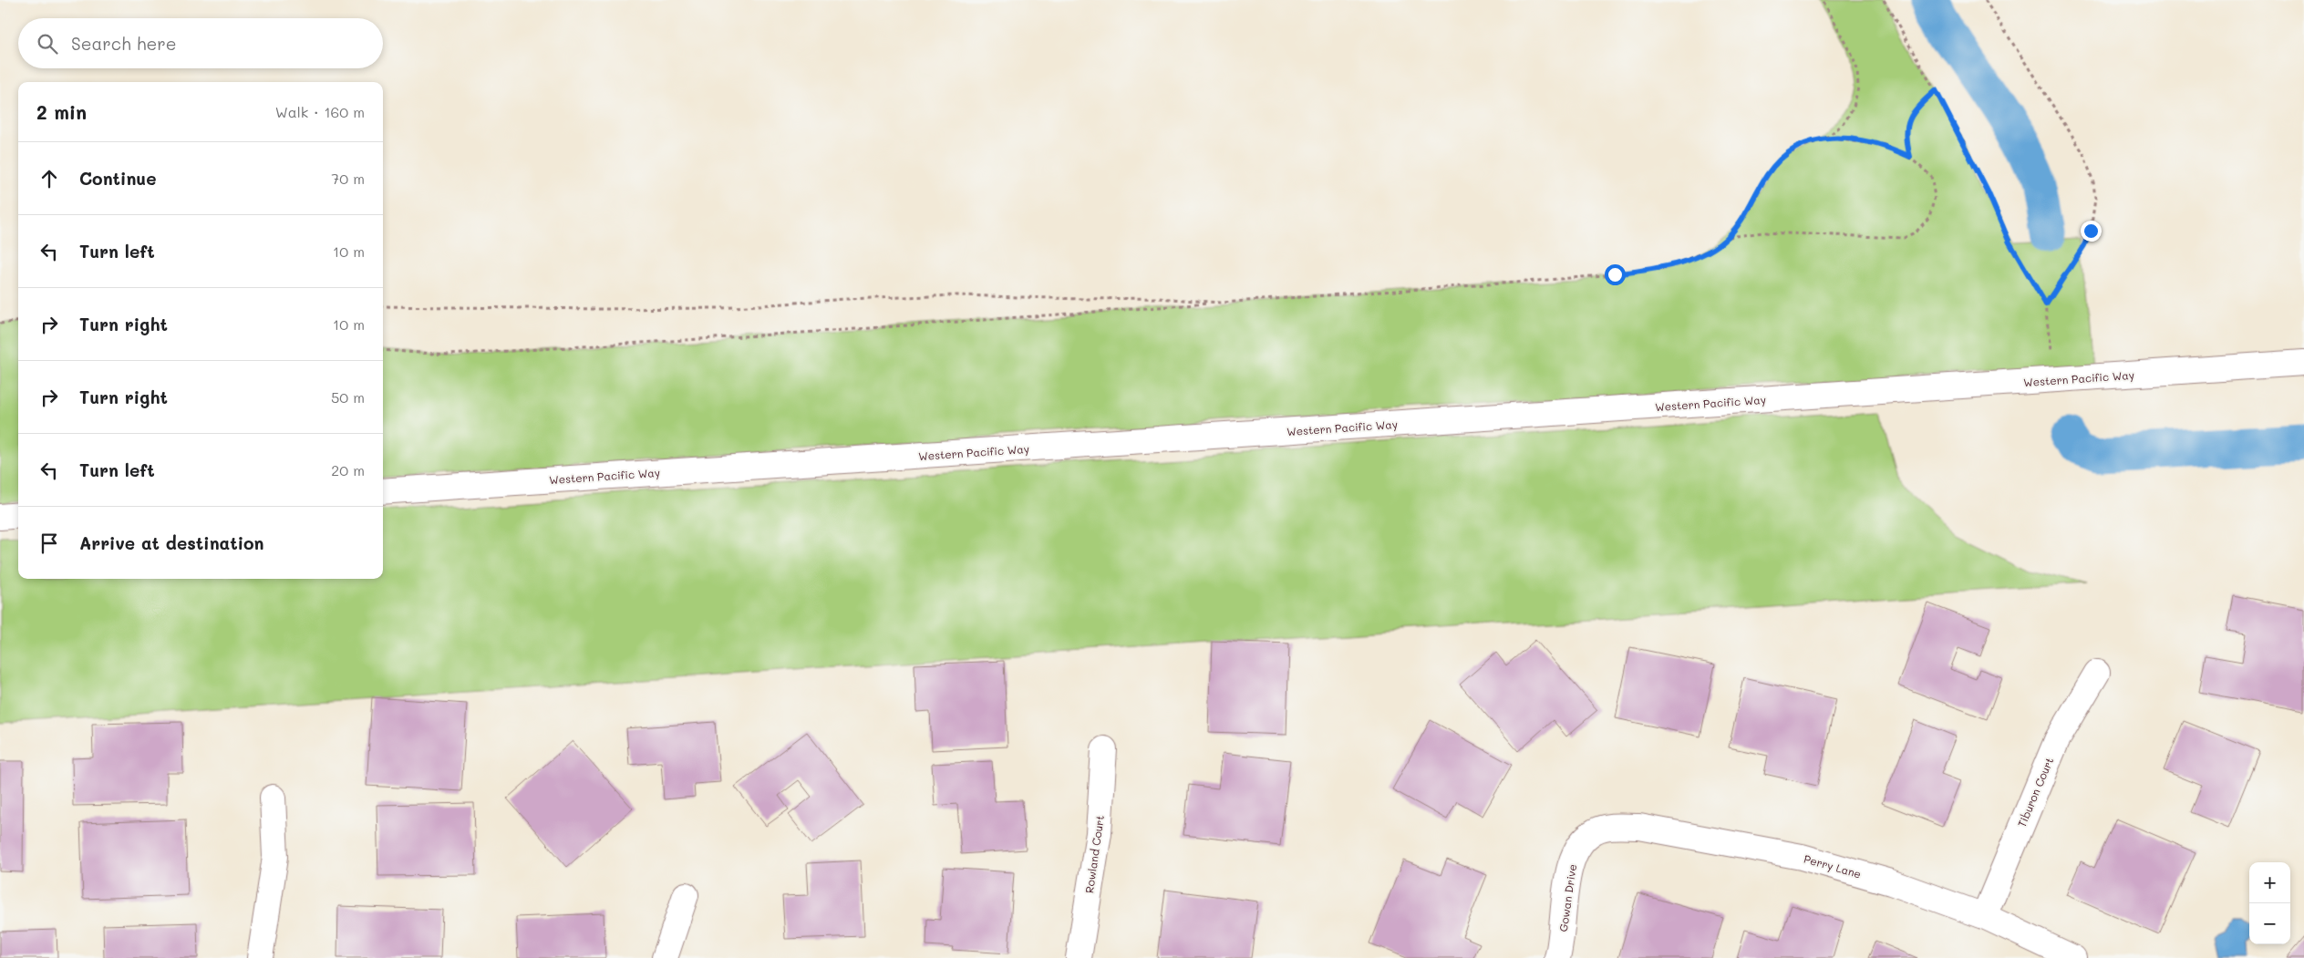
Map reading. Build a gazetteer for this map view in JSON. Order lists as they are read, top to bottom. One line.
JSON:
{"streets":{"street":["Western Pacific Way","Tiburon Court","Rowland Court","Perry Lane","Gowan Drive"]},"crossings":[["Tiburon Court","Perry Lane"],["Perry Lane","Gowan Drive"]],"page":{"search":"Search here","heading":["2 min","Walk · 160 m"],"list":[["Continue","70 m"],["Turn left","10 m"],["Turn right","10 m"],["Turn right","50 m"],["Turn left","20 m"],"Arrive at destination"],"map_buttons":["+","−"]}}
